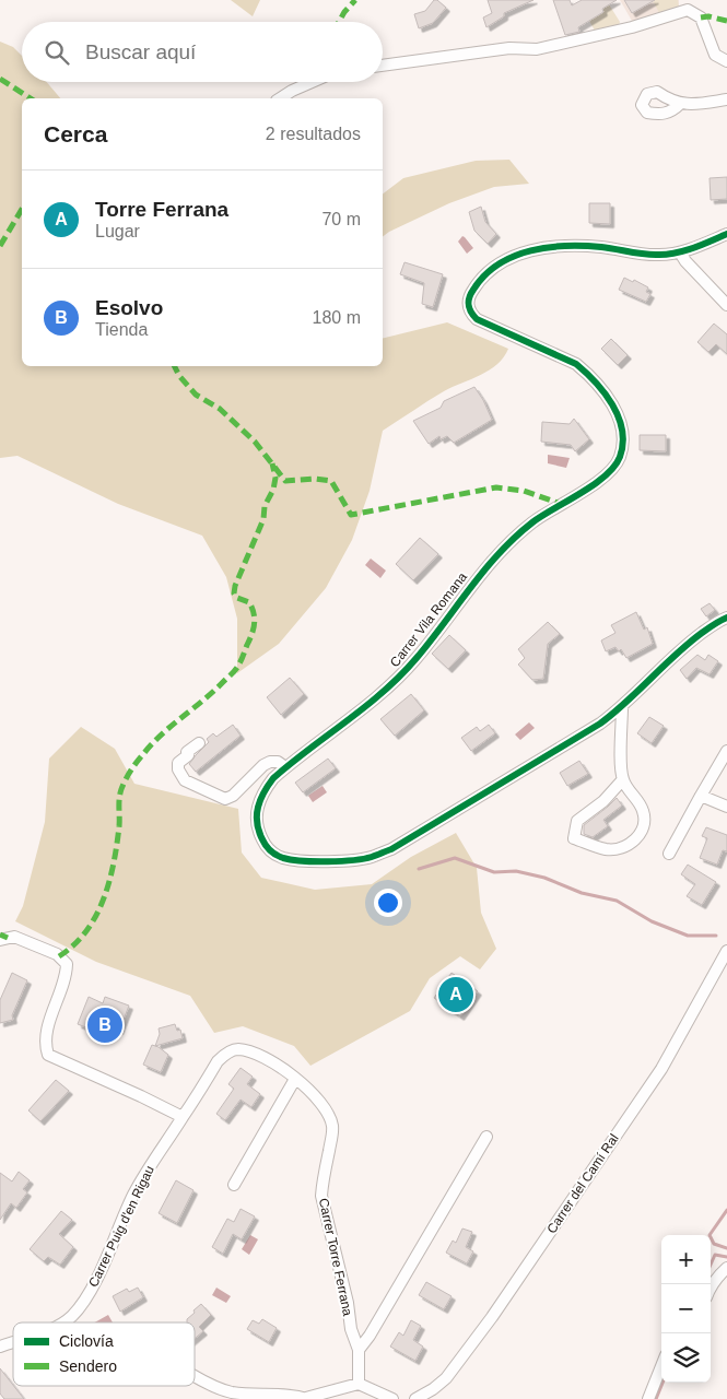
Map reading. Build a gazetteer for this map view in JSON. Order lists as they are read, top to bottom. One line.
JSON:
{"streets":{"street":["Carrer Vila Romana","Carrer del Camí Ral","Carrer Puig d'en Rigau","Carrer Torre Ferrana"]},"crossings":[["Carrer Puig d'en Rigau","Carrer Torre Ferrana"]],"legend":["Ciclovía","Sendero"],"page":{"search":"Buscar aquí","heading":["Cerca","2 resultados"],"list":[{"mark":"A","name":"Torre Ferrana","note":"Lugar","value":"70 m"},{"mark":"B","name":"Esolvo","note":"Tienda","value":"180 m"}],"pins":["A","B"],"map_buttons":["+","−"]}}
